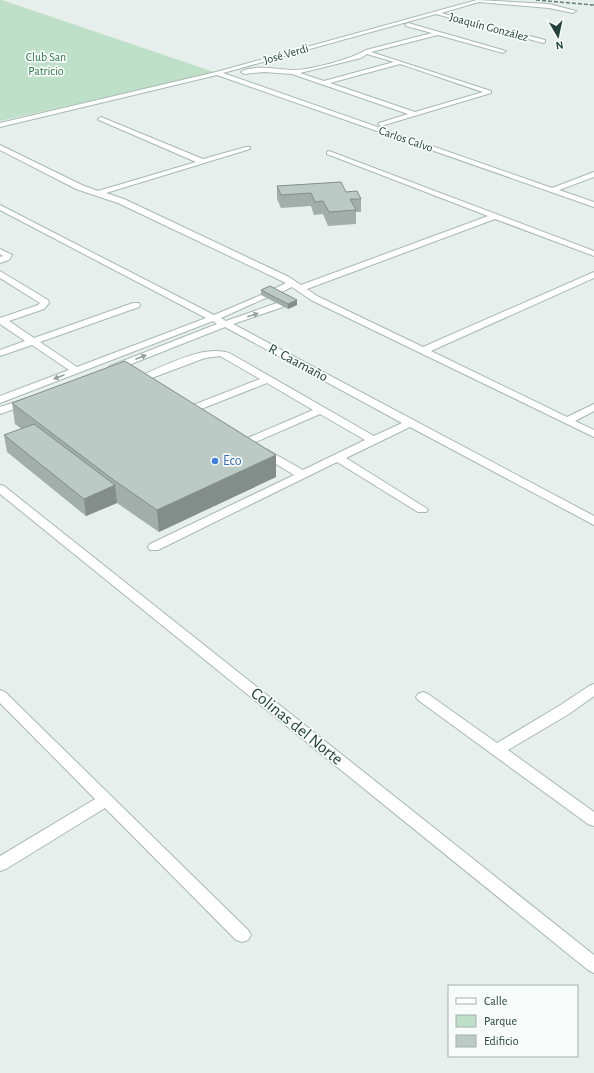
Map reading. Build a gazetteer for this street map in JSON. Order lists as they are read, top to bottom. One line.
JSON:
{"streets":{"street":["Joaquín González","José Verdi","Carlos Calvo","R. Caamaño","Colinas del Norte"]},"crossings":[["Joaquín González","José Verdi"],["José Verdi","Carlos Calvo"]],"parks":["Club San Patricio"],"places":["Eco"],"legend":["Calle","Parque","Edificio"],"north":"bottom"}
